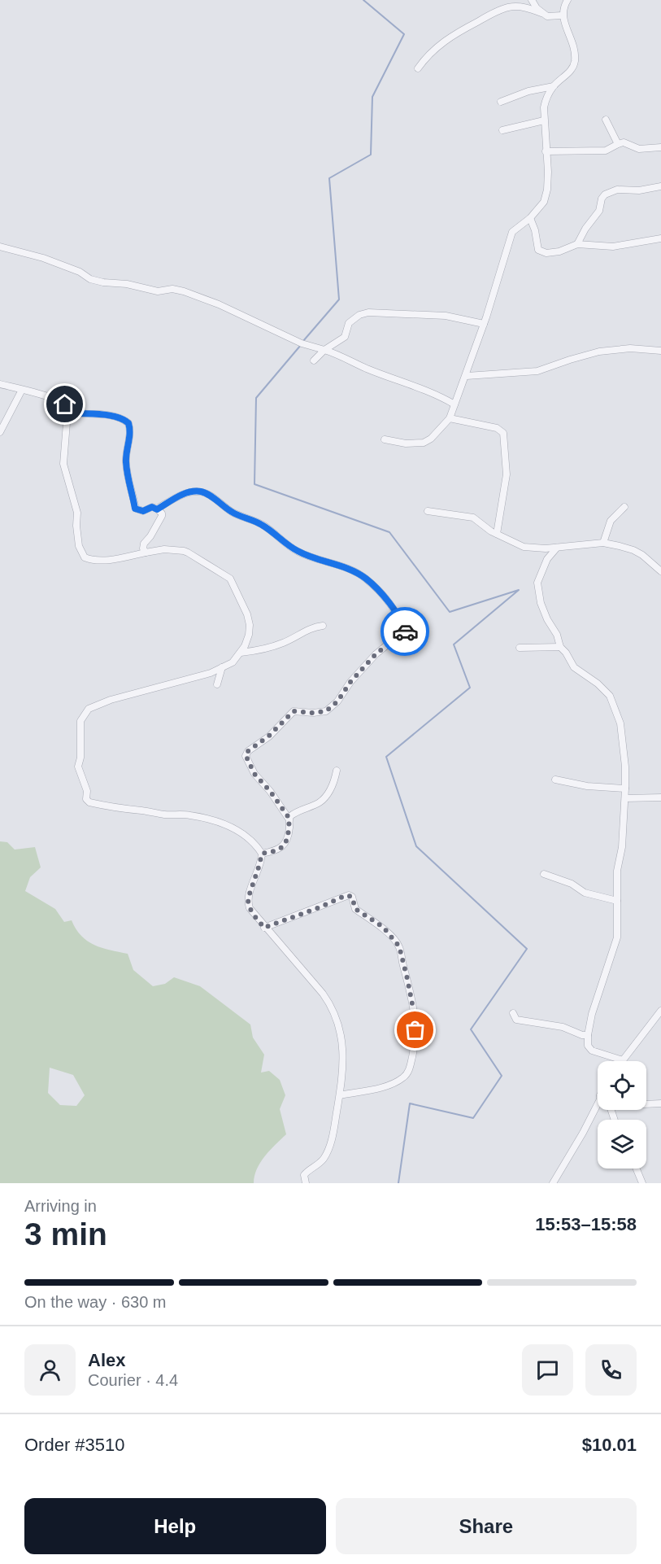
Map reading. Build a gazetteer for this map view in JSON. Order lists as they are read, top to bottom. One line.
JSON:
{"page":{"heading":["3 min","Arriving in","15:53–15:58"],"panel":["Alex","Courier · 4.4","Order #3510","$10.01"],"bar":"On the way · 630 m","buttons":["Help","Share"]}}
